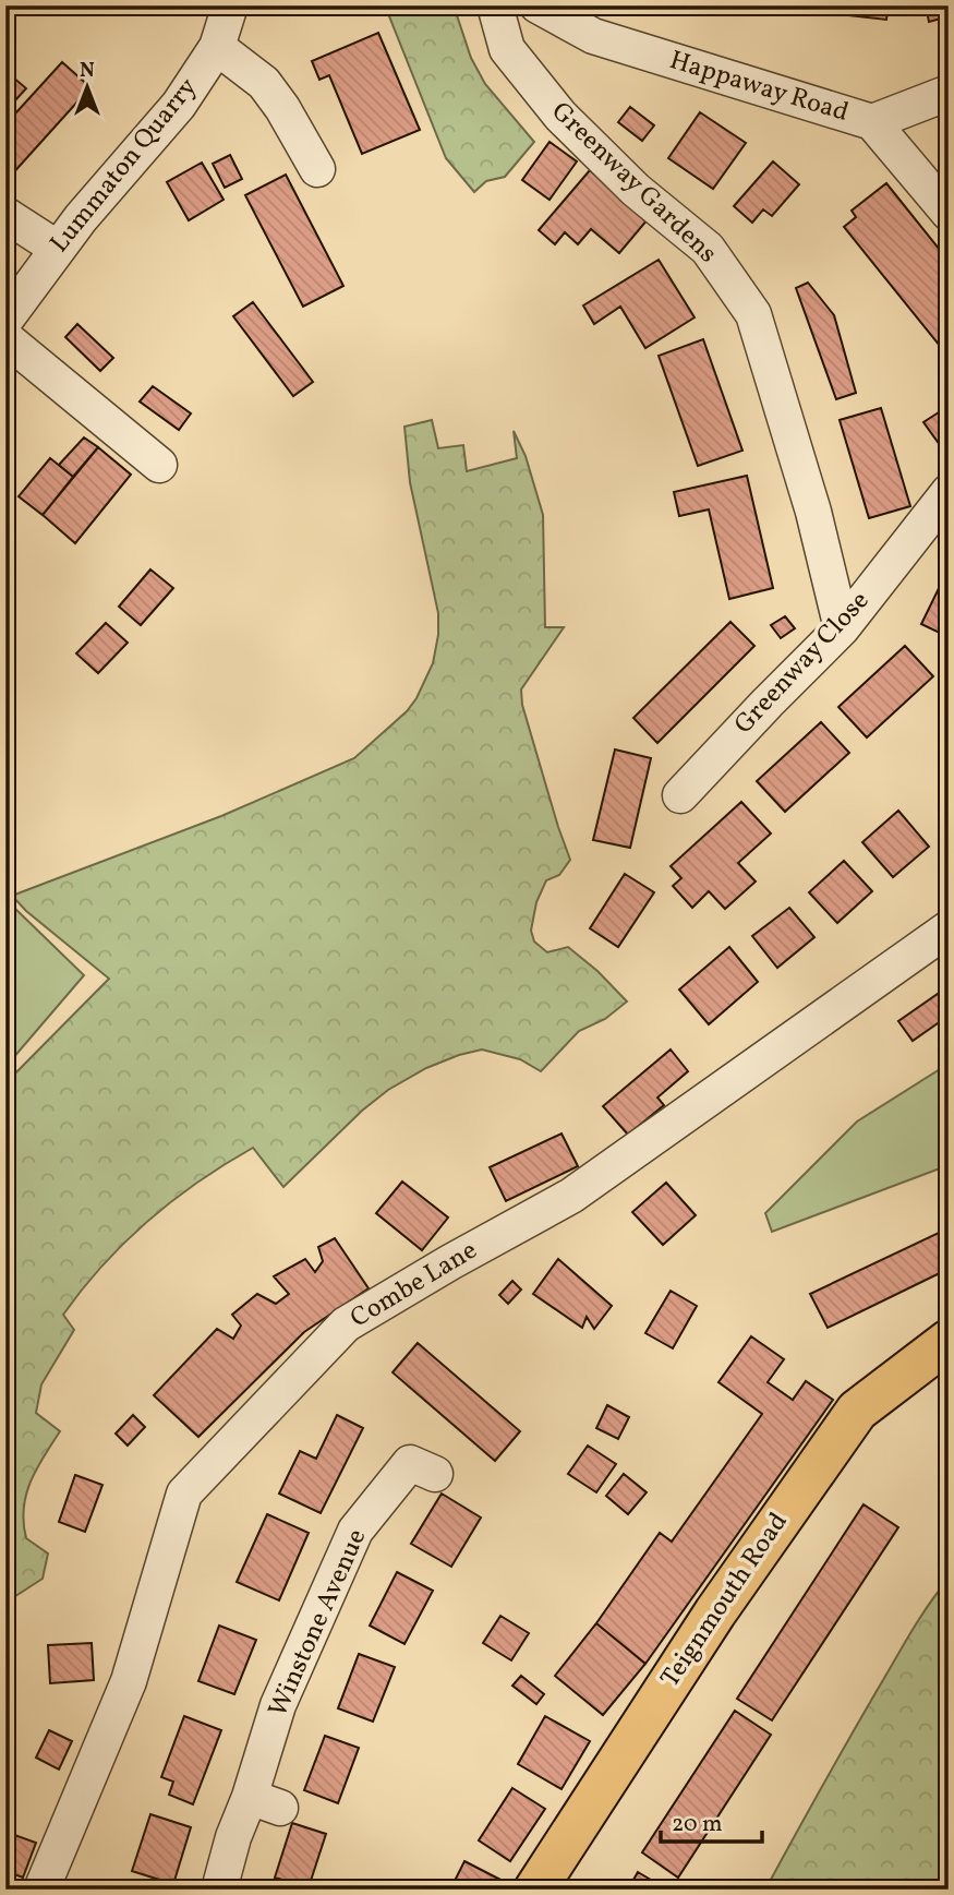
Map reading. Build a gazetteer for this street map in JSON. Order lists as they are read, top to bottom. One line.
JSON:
{"streets":{"main road":["Teignmouth Road"],"street":["Happaway Road","Lummaton Quarry","Greenway Gardens","Greenway Close","Combe Lane","Winstone Avenue"]},"crossings":[["Greenway Gardens","Greenway Close"]],"scale_bar":"20 m","north":"top"}
